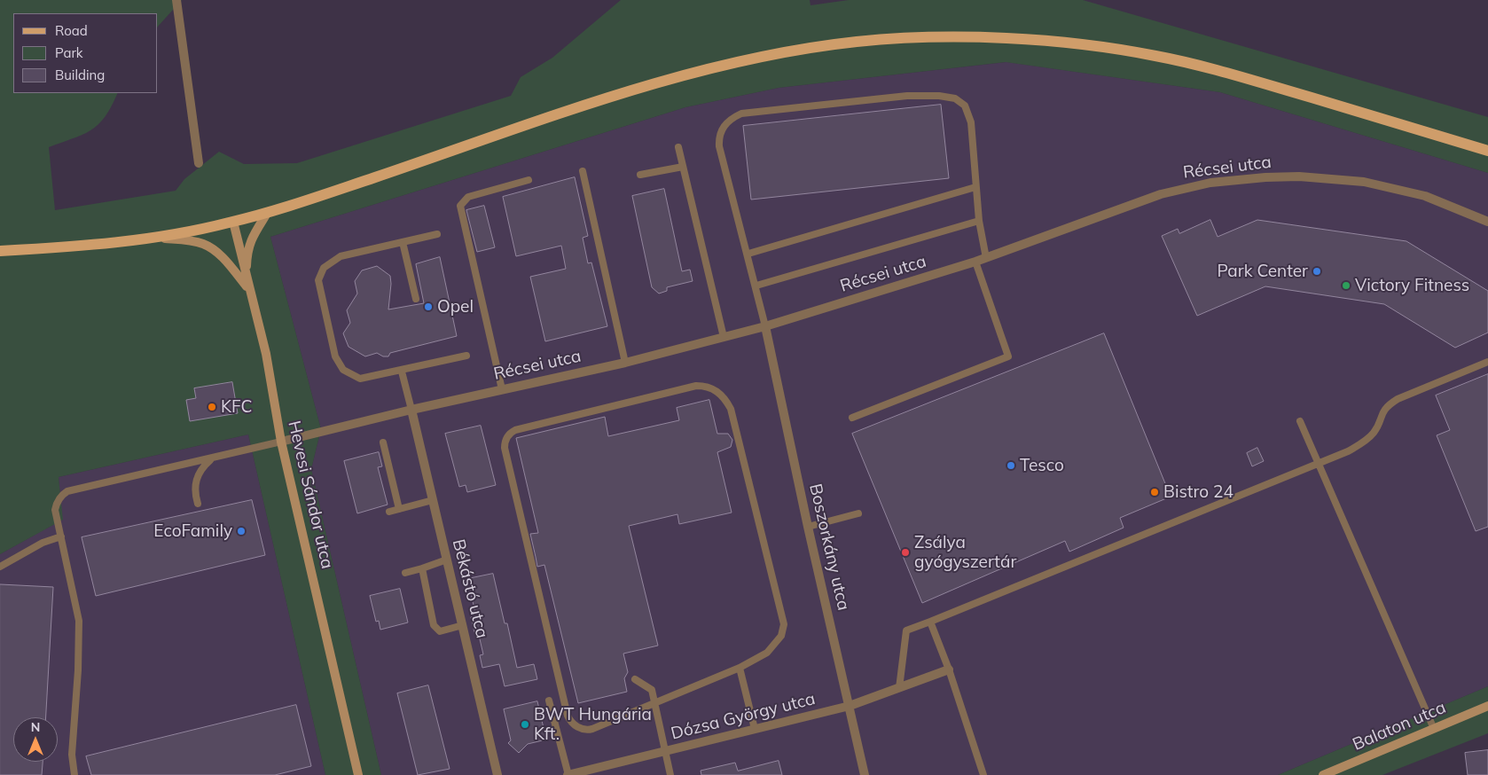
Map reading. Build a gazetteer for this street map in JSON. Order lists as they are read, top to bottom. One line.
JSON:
{"streets":{"main road":["Hevesi Sándor utca","Balaton utca"],"street":["Récsei utca","Boszorkány utca","Békástó utca","Dózsa György utca"]},"crossings":[["Récsei utca","Hevesi Sándor utca"],["Récsei utca","Boszorkány utca"],["Récsei utca","Békástó utca"],["Boszorkány utca","Dózsa György utca"]],"places":["Park Center","Victory Fitness","Opel","KFC","Tesco","Bistro 24","EcoFamily","Zsálya gyógyszertár","BWT Hungária Kft."],"legend":["Road","Park","Building"],"north":"top"}
